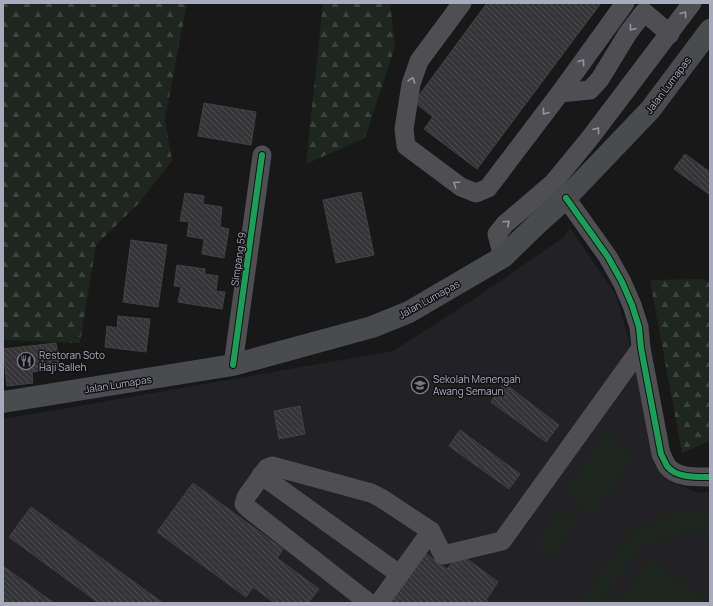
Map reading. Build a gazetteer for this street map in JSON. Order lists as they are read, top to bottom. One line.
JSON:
{"streets":{"main road":["Jalan Lumapas"],"street":["Simpang 59"]},"crossings":[["Jalan Lumapas","Simpang 59"]],"places":{"restaurant":["Restoran Soto Haji Salleh"],"school or university":["Sekolah Menengah Awang Semaun"]}}
